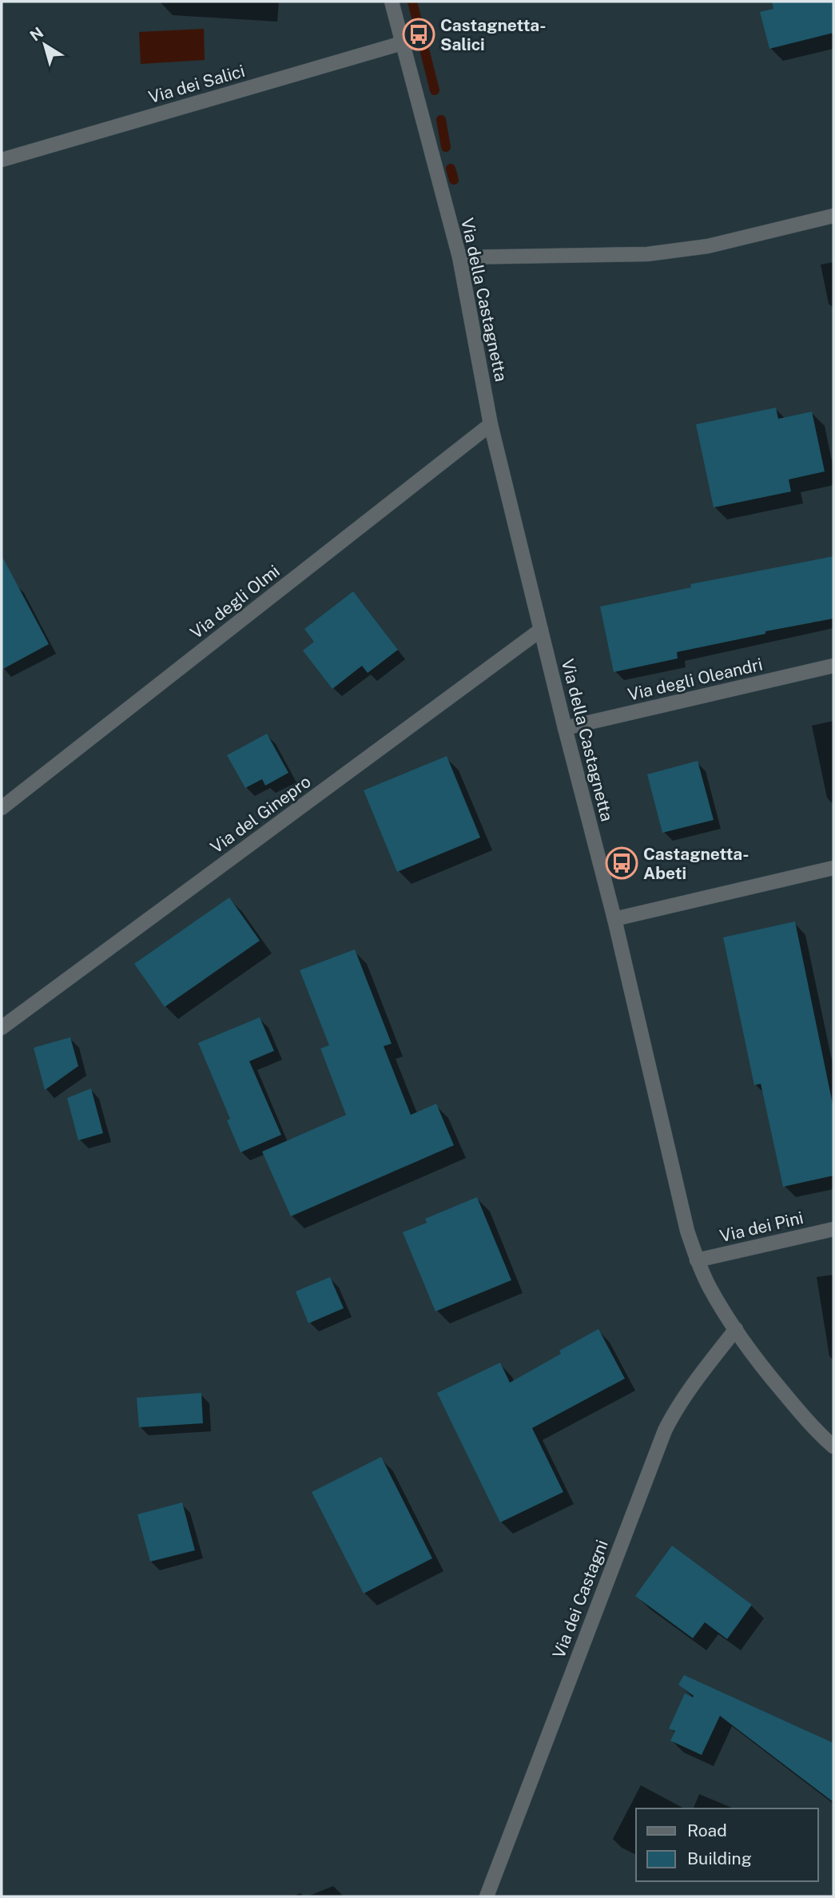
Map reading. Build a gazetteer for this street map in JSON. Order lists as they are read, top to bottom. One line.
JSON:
{"streets":{"street":["Via dei Salici","Via della Castagnetta","Via degli Olmi","Via degli Oleandri","Via del Ginepro","Via dei Pini","Via dei Castagni"]},"crossings":[["Via dei Salici","Via della Castagnetta"],["Via della Castagnetta","Via degli Olmi"],["Via della Castagnetta","Via degli Oleandri"],["Via della Castagnetta","Via del Ginepro"],["Via della Castagnetta","Via dei Pini"],["Via della Castagnetta","Via dei Castagni"]],"places":{"bus stop":["Castagnetta- Salici","Castagnetta- Abeti"]},"legend":["Road","Building"],"north":"top left"}
